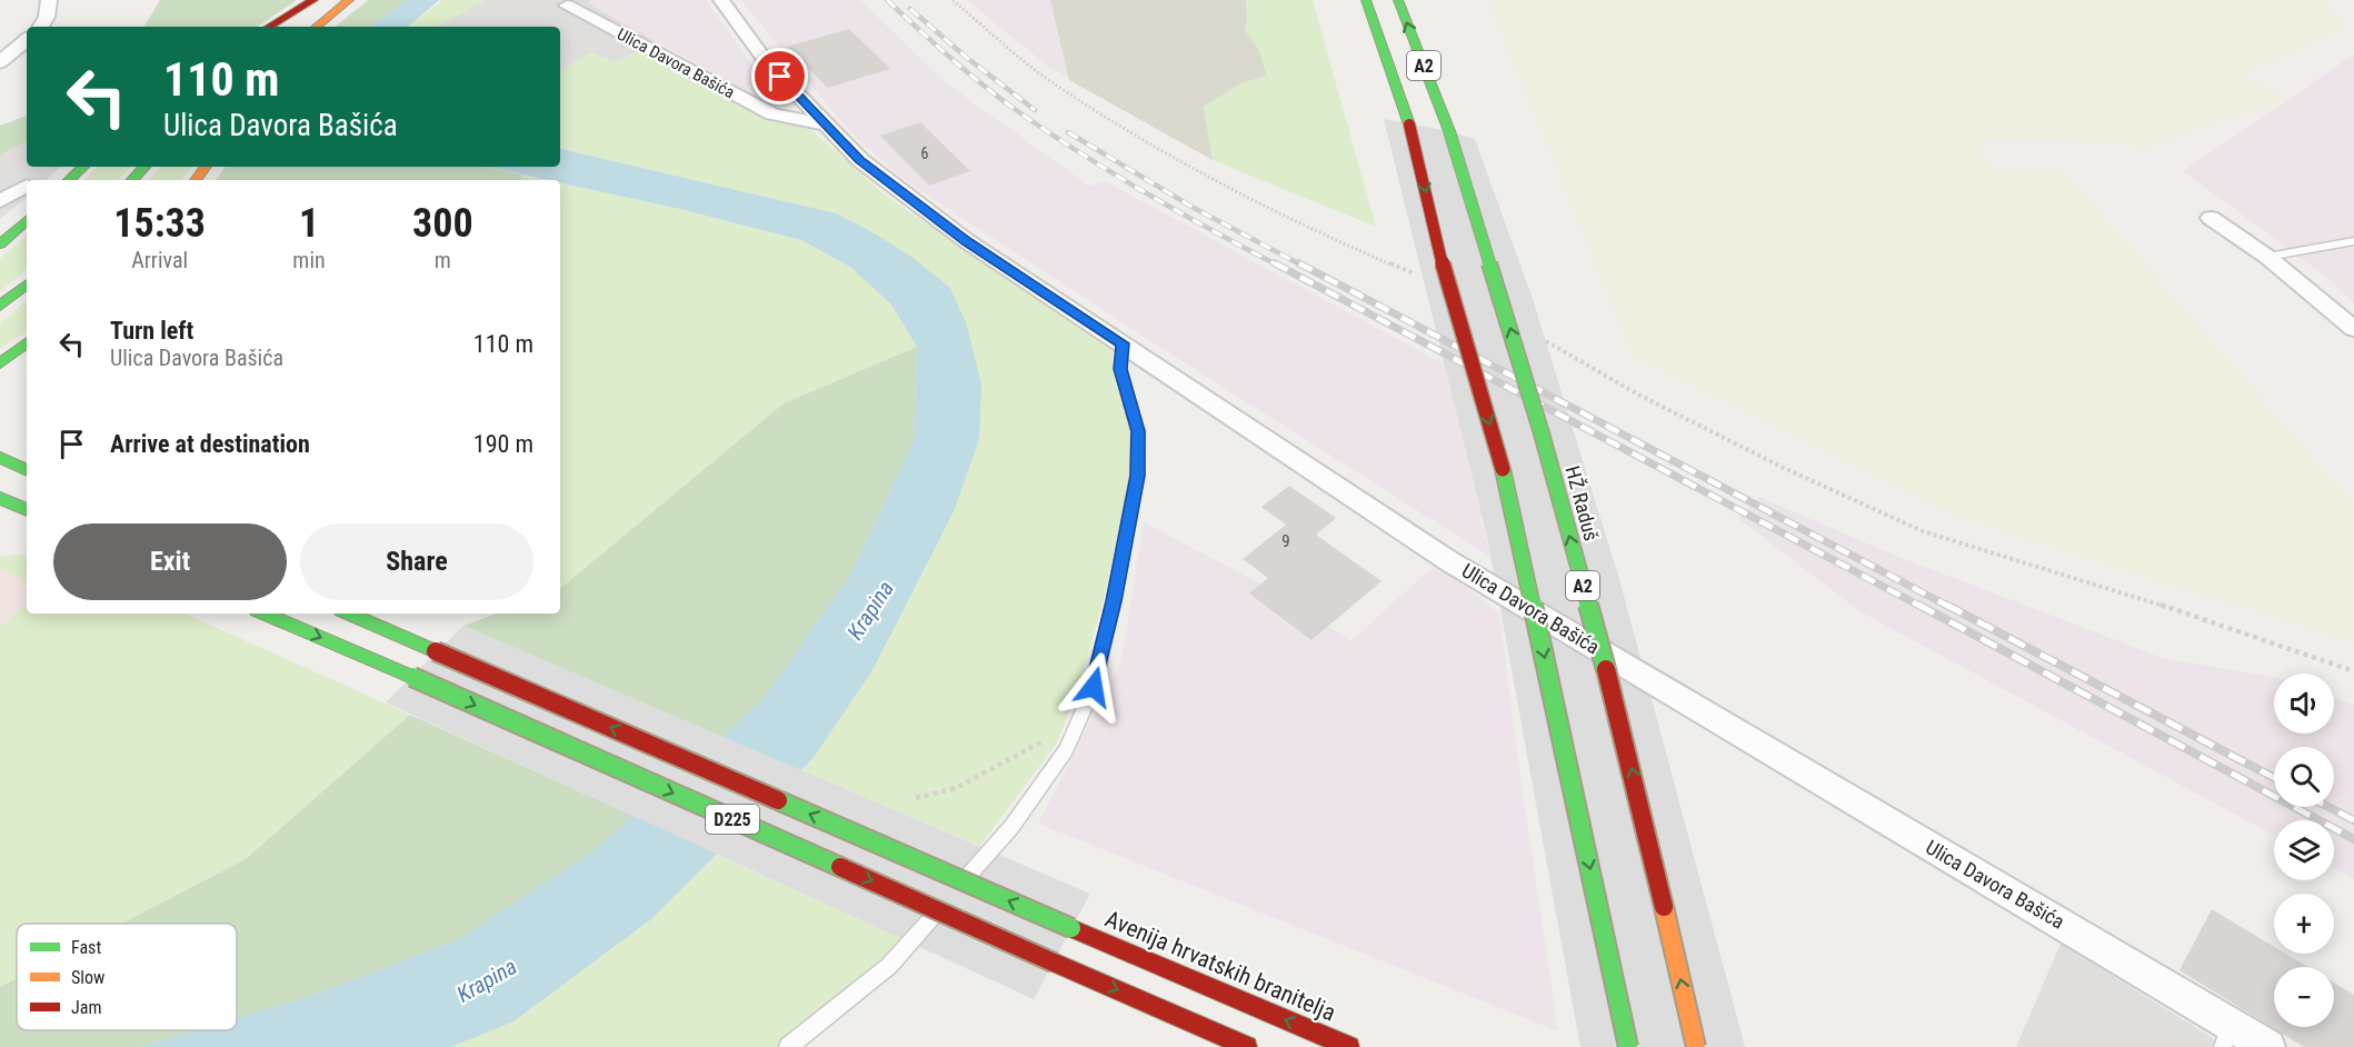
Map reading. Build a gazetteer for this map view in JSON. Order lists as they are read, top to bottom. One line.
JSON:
{"streets":{"main road":["A2","HŽ Raduš","D225","Avenija hrvatskih branitelja"],"street":["Ulica Davora Bašića"]},"water":["Krapina"],"house_numbers":["6","9"],"legend":["Fast","Slow","Jam"],"page":{"turn":["110 m","Ulica Davora Bašića"],"eta":["15:33","Arrival","1","min","300","m"],"list":[{"name":"Turn left","note":"Ulica Davora Bašića","value":"110 m"},{"name":"Arrive at destination","value":"190 m"}],"buttons":["Exit","Share"],"map_buttons":["+","−"]}}
